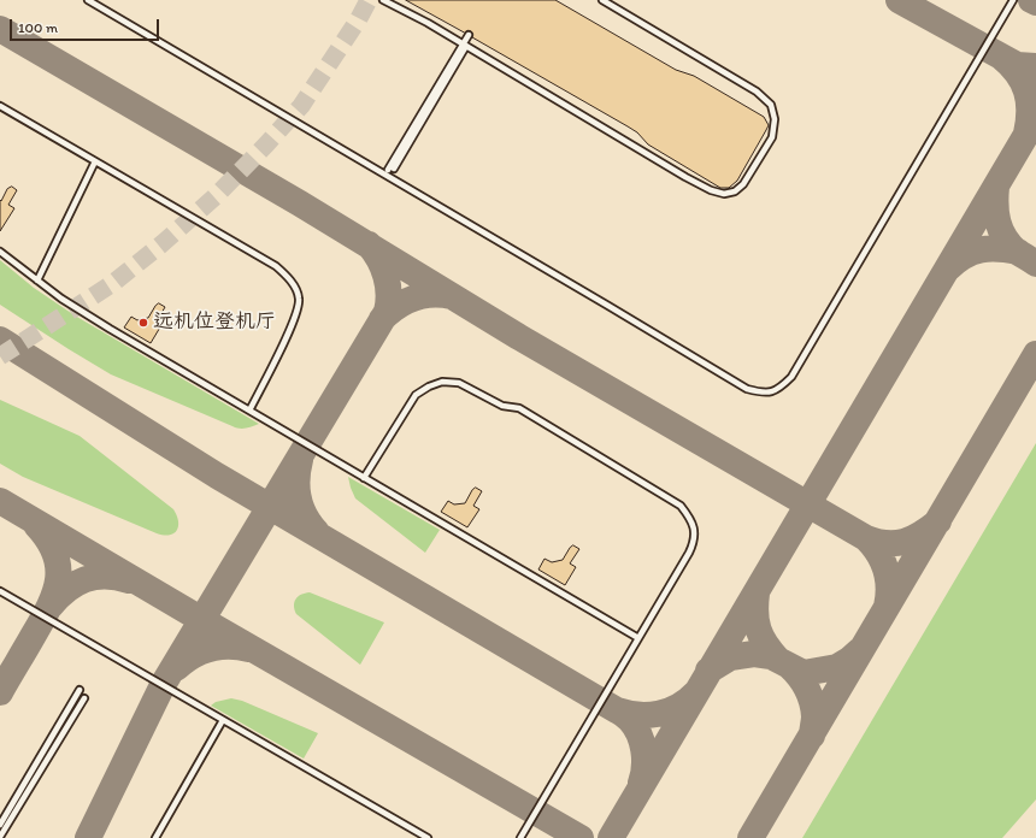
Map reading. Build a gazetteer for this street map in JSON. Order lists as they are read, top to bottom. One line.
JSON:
{"places":["远机位登机厅"],"scale_bar":"100 m"}
